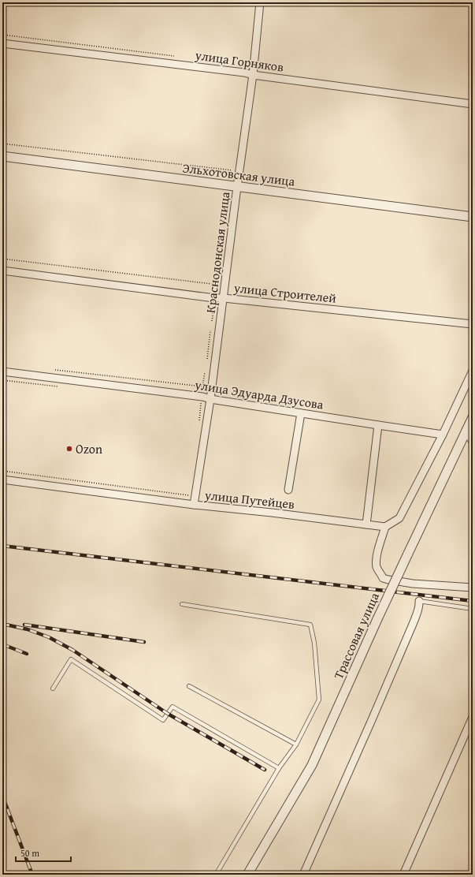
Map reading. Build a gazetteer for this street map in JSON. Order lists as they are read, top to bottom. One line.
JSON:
{"streets":{"street":["улица Горняков","Эльхотовская улица","Краснодонская улица","улица Строителей","улица Эдуарда Дзусова","улица Путейцев","Трассовая улица"]},"crossings":[["улица Горняков","Краснодонская улица"],["Эльхотовская улица","Краснодонская улица"],["Краснодонская улица","улица Строителей"],["Краснодонская улица","улица Эдуарда Дзусова"],["Краснодонская улица","улица Путейцев"]],"places":["Ozon"],"scale_bar":"50 m"}
